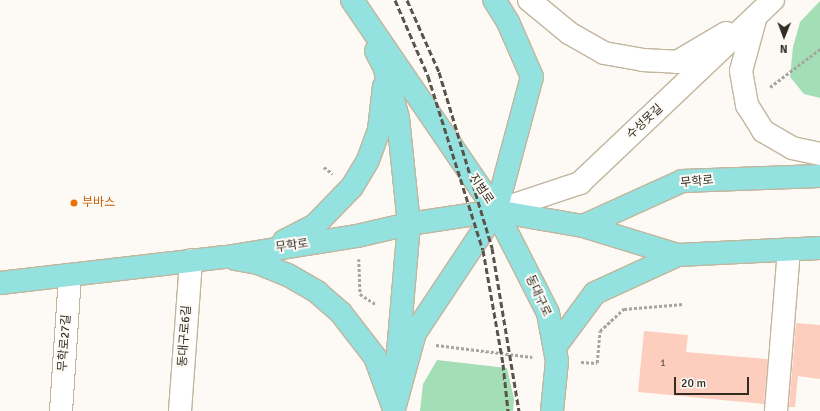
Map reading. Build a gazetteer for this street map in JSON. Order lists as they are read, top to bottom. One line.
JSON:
{"streets":{"main road":["무학로","지범로","동대구로"],"street":["수성못길","동대구로6길","무학로27길"]},"crossings":[["수성못길","무학로"],["수성못길","지범로"],["수성못길","동대구로"],["무학로","지범로"],["무학로","동대구로"],["무학로","동대구로6길"],["무학로","무학로27길"],["지범로","동대구로"]],"places":["부바스"],"house_numbers":["1"],"scale_bar":"20 m","north":"bottom"}
